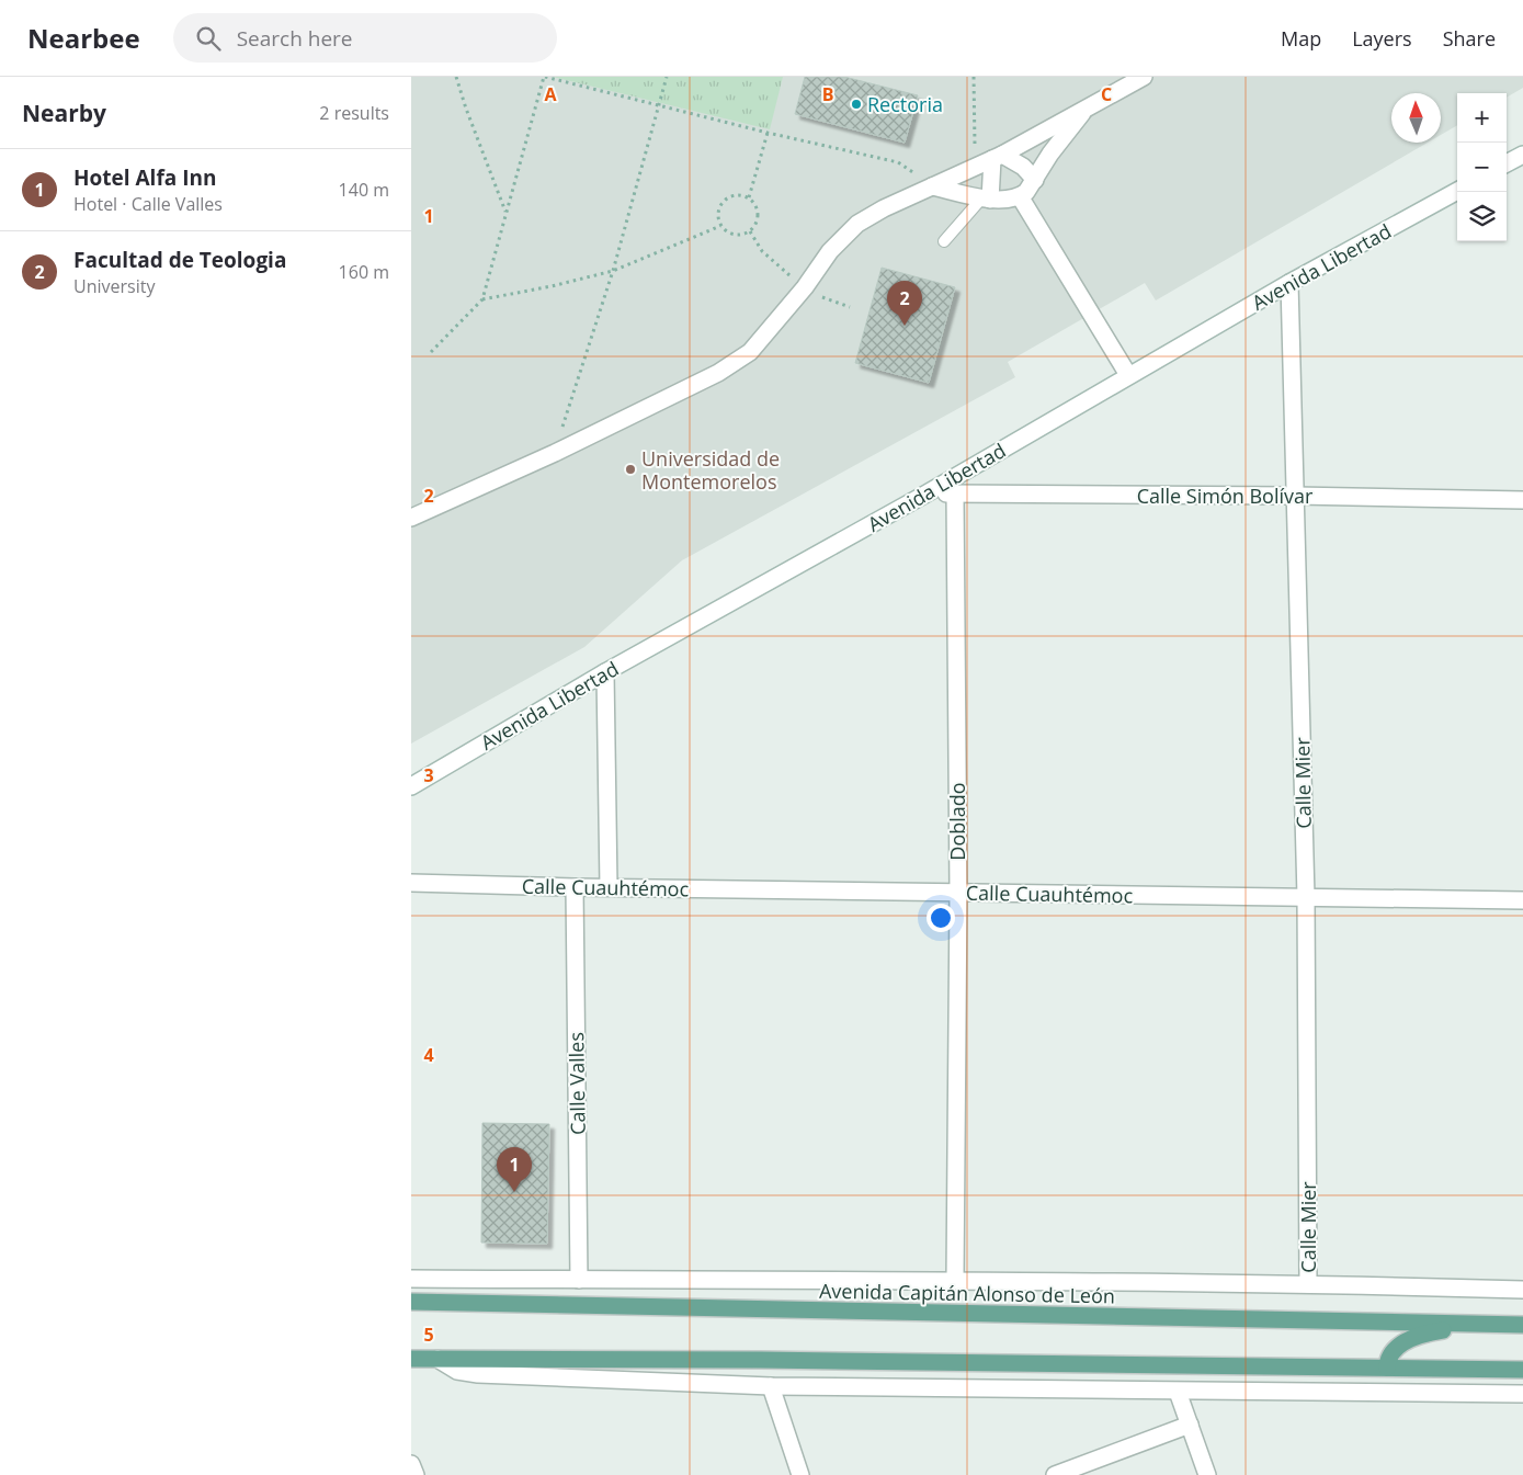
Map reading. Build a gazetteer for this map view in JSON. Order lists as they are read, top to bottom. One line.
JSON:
{"streets":{"main road":["Avenida Capitán Alonso de León"],"street":["Avenida Libertad","Calle Simón Bolívar","Calle Mier","Doblado","Calle Cuauhtémoc","Calle Valles"]},"crossings":[["Avenida Libertad","Calle Simón Bolívar"],["Avenida Libertad","Calle Mier"],["Calle Simón Bolívar","Calle Mier"],["Calle Simón Bolívar","Doblado"],["Calle Mier","Calle Cuauhtémoc"],["Calle Mier","Avenida Capitán Alonso de León"],["Doblado","Calle Cuauhtémoc"],["Doblado","Avenida Capitán Alonso de León"],["Calle Cuauhtémoc","Calle Valles"],["Calle Valles","Avenida Capitán Alonso de León"]],"places":["Rectoria","Universidad de Montemorelos"],"north":"top","page":{"header":"Nearbee","search":"Search here","nav":["Map","Layers","Share"],"heading":["Nearby","2 results"],"map_buttons":["+","−"],"list":[{"mark":"1","name":"Hotel Alfa Inn","note":"Hotel · Calle Valles","value":"140 m"},{"mark":"2","name":"Facultad de Teologia","note":"University","value":"160 m"}],"pins":["2","1"]},"grid":{"columns":["A","B","C"],"rows":["1","2","3","4","5"]}}
